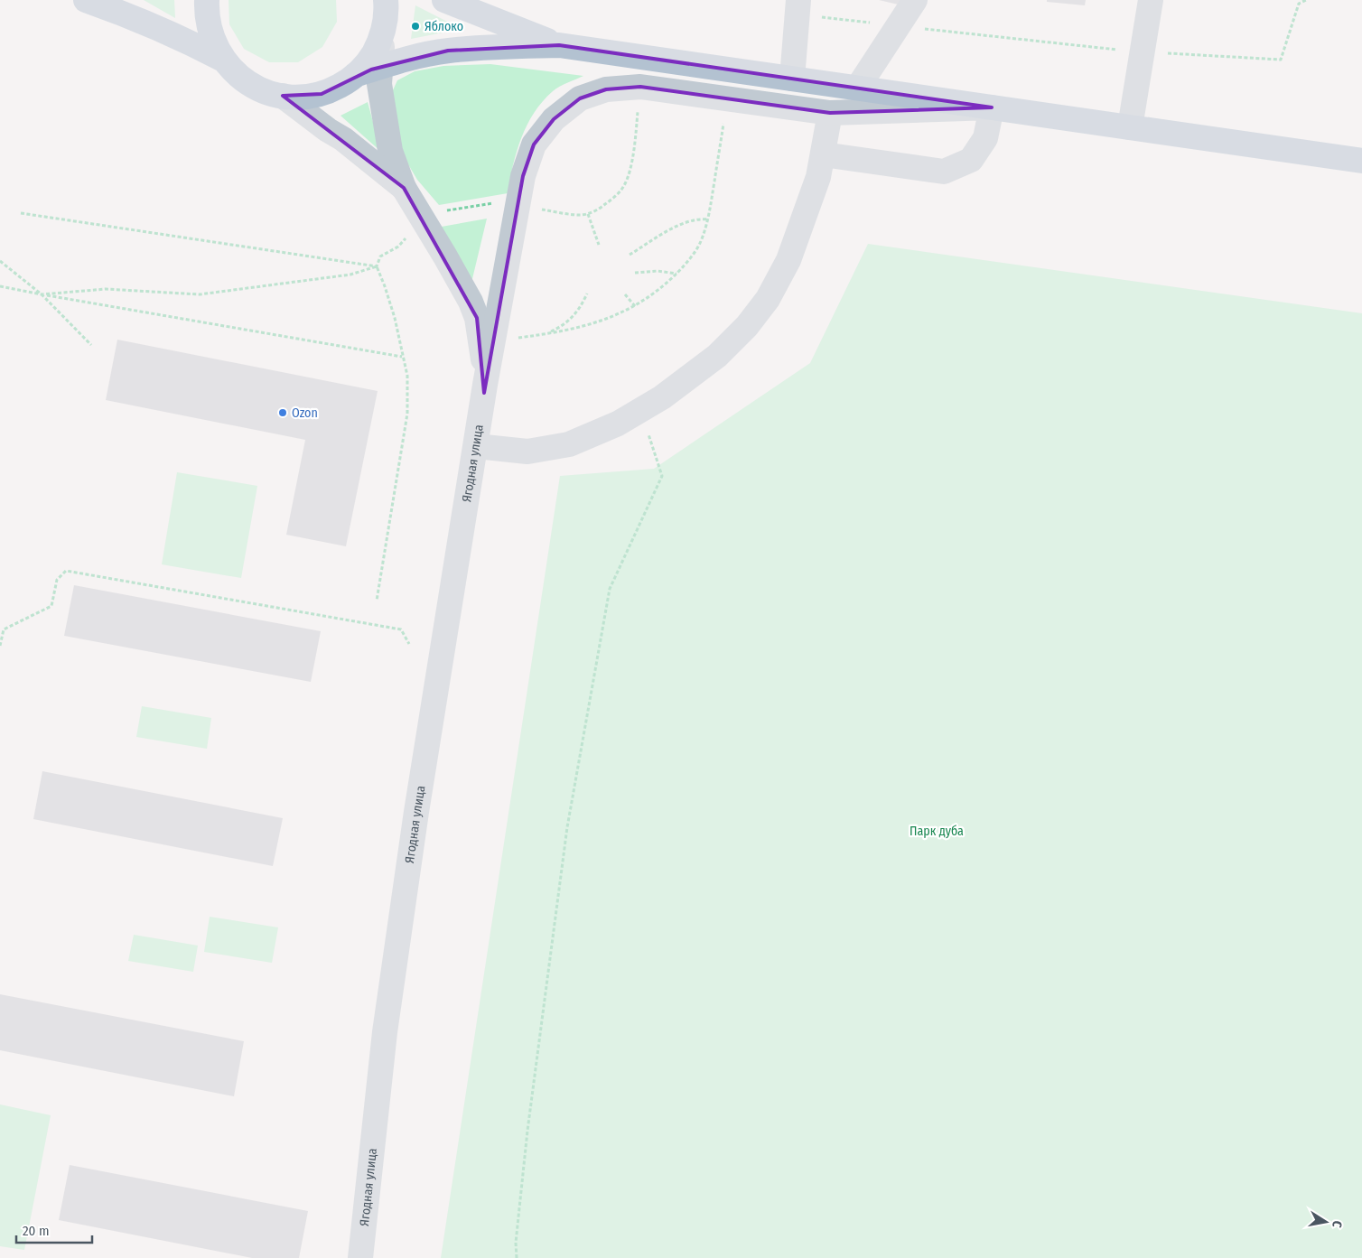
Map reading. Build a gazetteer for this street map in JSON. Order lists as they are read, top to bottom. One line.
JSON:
{"streets":{"street":["Ягодная улица"]},"parks":["Парк дуба"],"places":["Яблоко","Ozon"],"scale_bar":"20 m","north":"right"}
